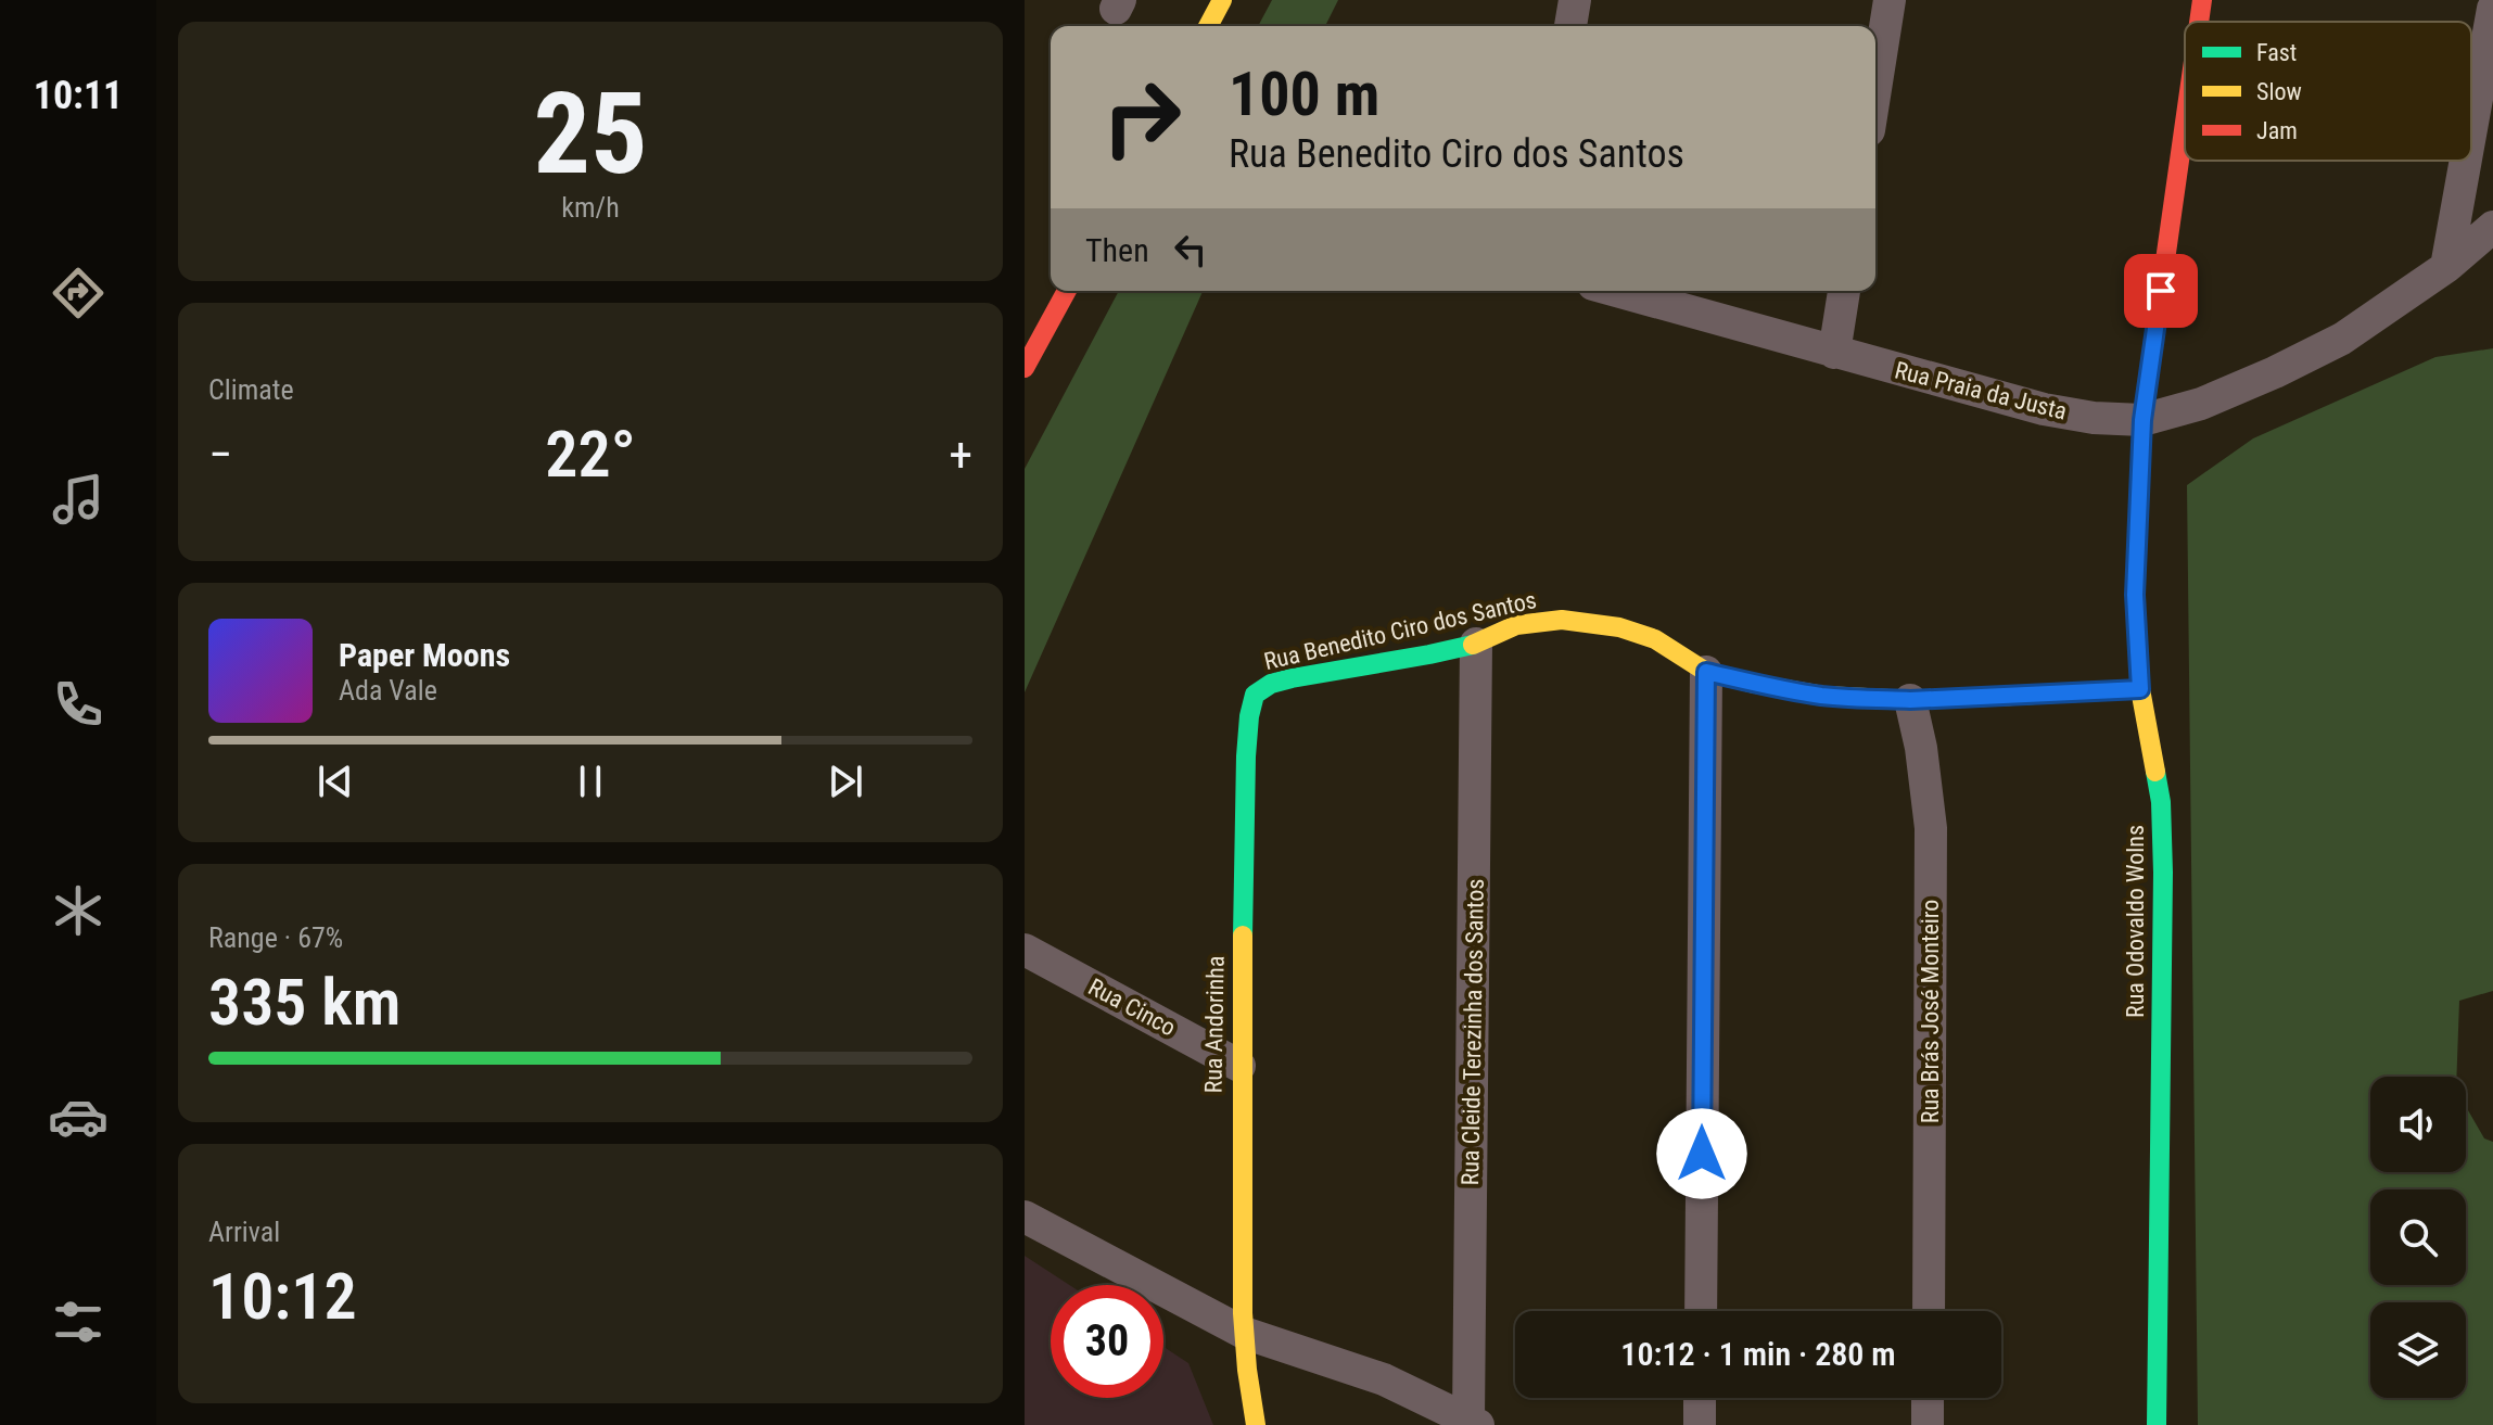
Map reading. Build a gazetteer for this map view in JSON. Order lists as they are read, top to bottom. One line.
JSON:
{"streets":{"main road":["Rua Benedito Ciro dos Santos","Rua Odovaldo Wolns","Rua Andorinha"],"street":["Rua Praia da Justa","Rua Cinco","Rua Brás José Monteiro","Rua Cleide Terezinha dos Santos"]},"crossings":[["Rua Praia da Justa","Rua Odovaldo Wolns"],["Rua Benedito Ciro dos Santos","Rua Odovaldo Wolns"],["Rua Benedito Ciro dos Santos","Rua Brás José Monteiro"],["Rua Benedito Ciro dos Santos","Rua Andorinha"],["Rua Benedito Ciro dos Santos","Rua Cleide Terezinha dos Santos"],["Rua Cinco","Rua Andorinha"]],"legend":["Fast","Slow","Jam"],"page":{"tabs":"10:11","tile":[["25","km/h"],"Climate",["Range · 67%","335 km"],["Arrival","10:12"]],"turn":["100 m","Rua Benedito Ciro dos Santos"],"then":"Then","heat":["−","22°","+"],"song":["Paper Moons","Ada Vale"],"limit":"30","trip":"10:12 · 1 min · 280 m"}}
